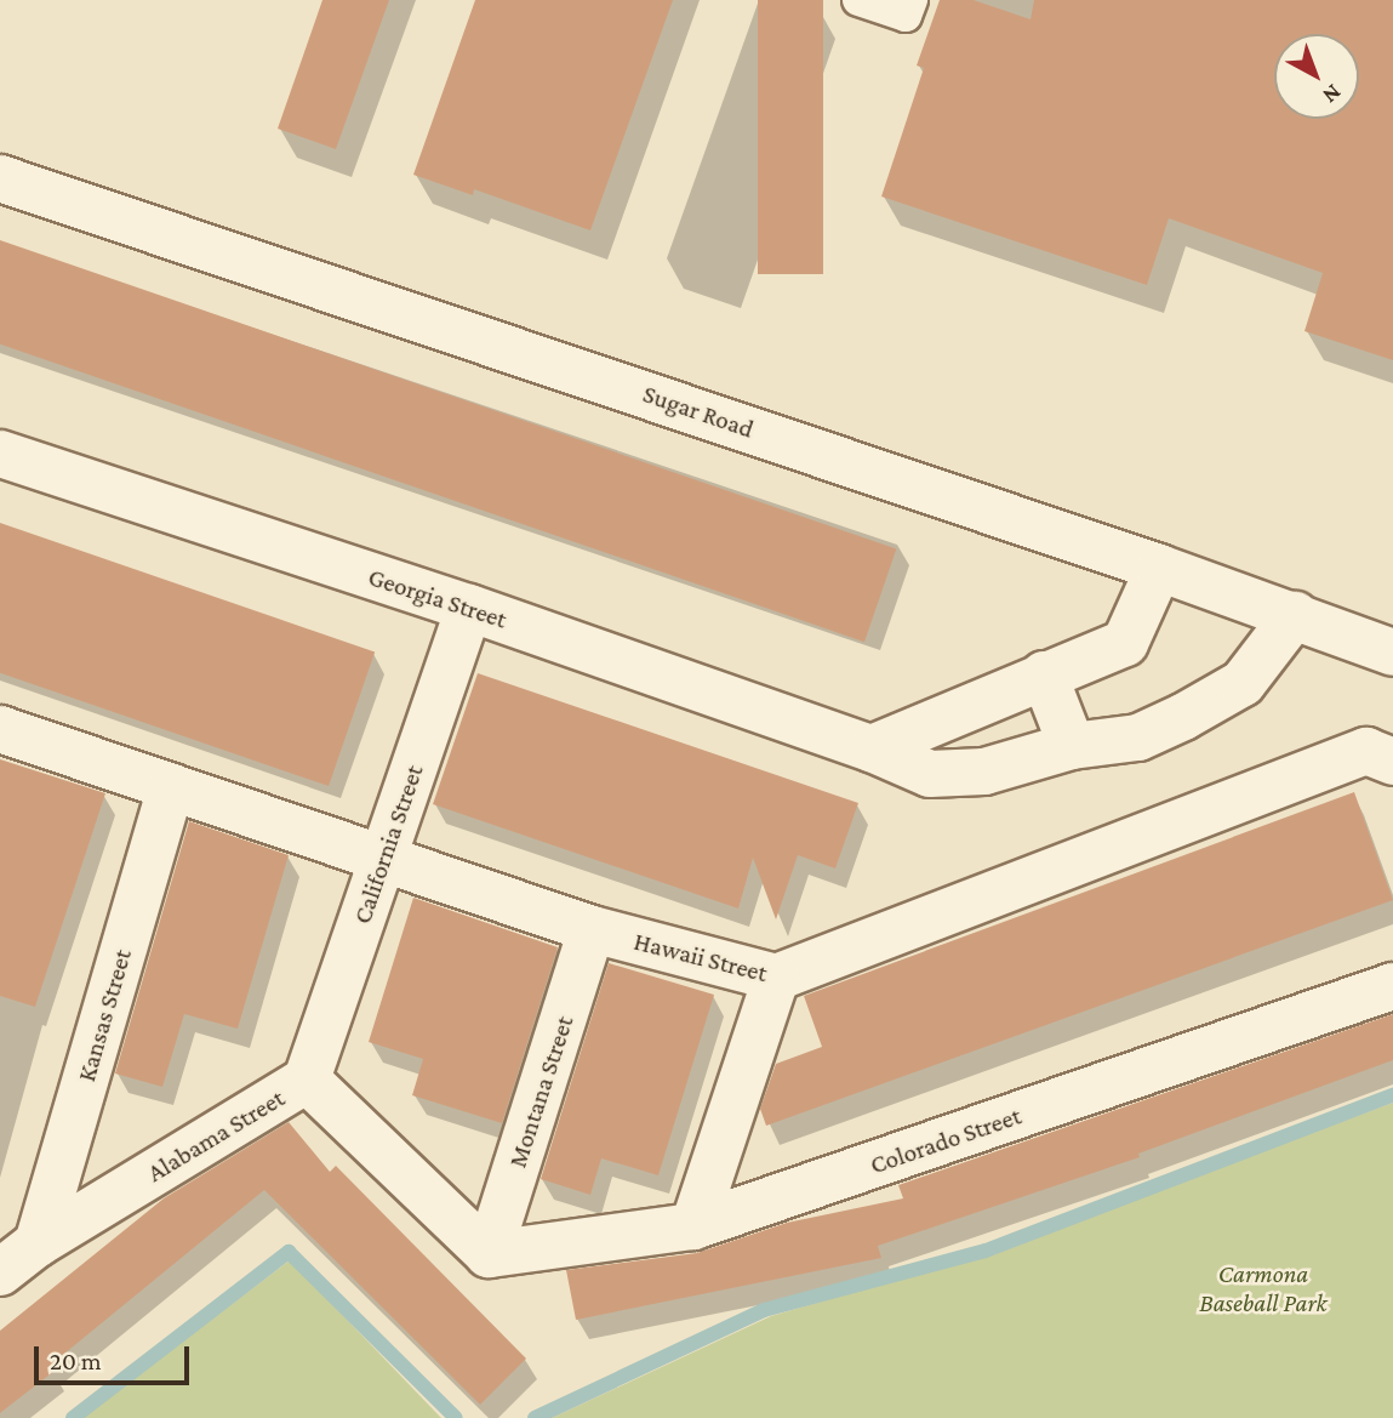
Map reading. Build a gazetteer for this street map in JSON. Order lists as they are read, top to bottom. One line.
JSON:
{"streets":{"street":["Sugar Road","Georgia Street","California Street","Hawaii Street","Kansas Street","Montana Street","Alabama Street","Colorado Street"]},"crossings":[["Georgia Street","California Street"],["California Street","Hawaii Street"],["California Street","Alabama Street"],["Hawaii Street","Kansas Street"],["Hawaii Street","Montana Street"],["Kansas Street","Alabama Street"],["Montana Street","Alabama Street"],["Montana Street","Colorado Street"],["Alabama Street","Colorado Street"]],"parks":["Carmona Baseball Park"],"scale_bar":"20 m","north":"bottom right"}
